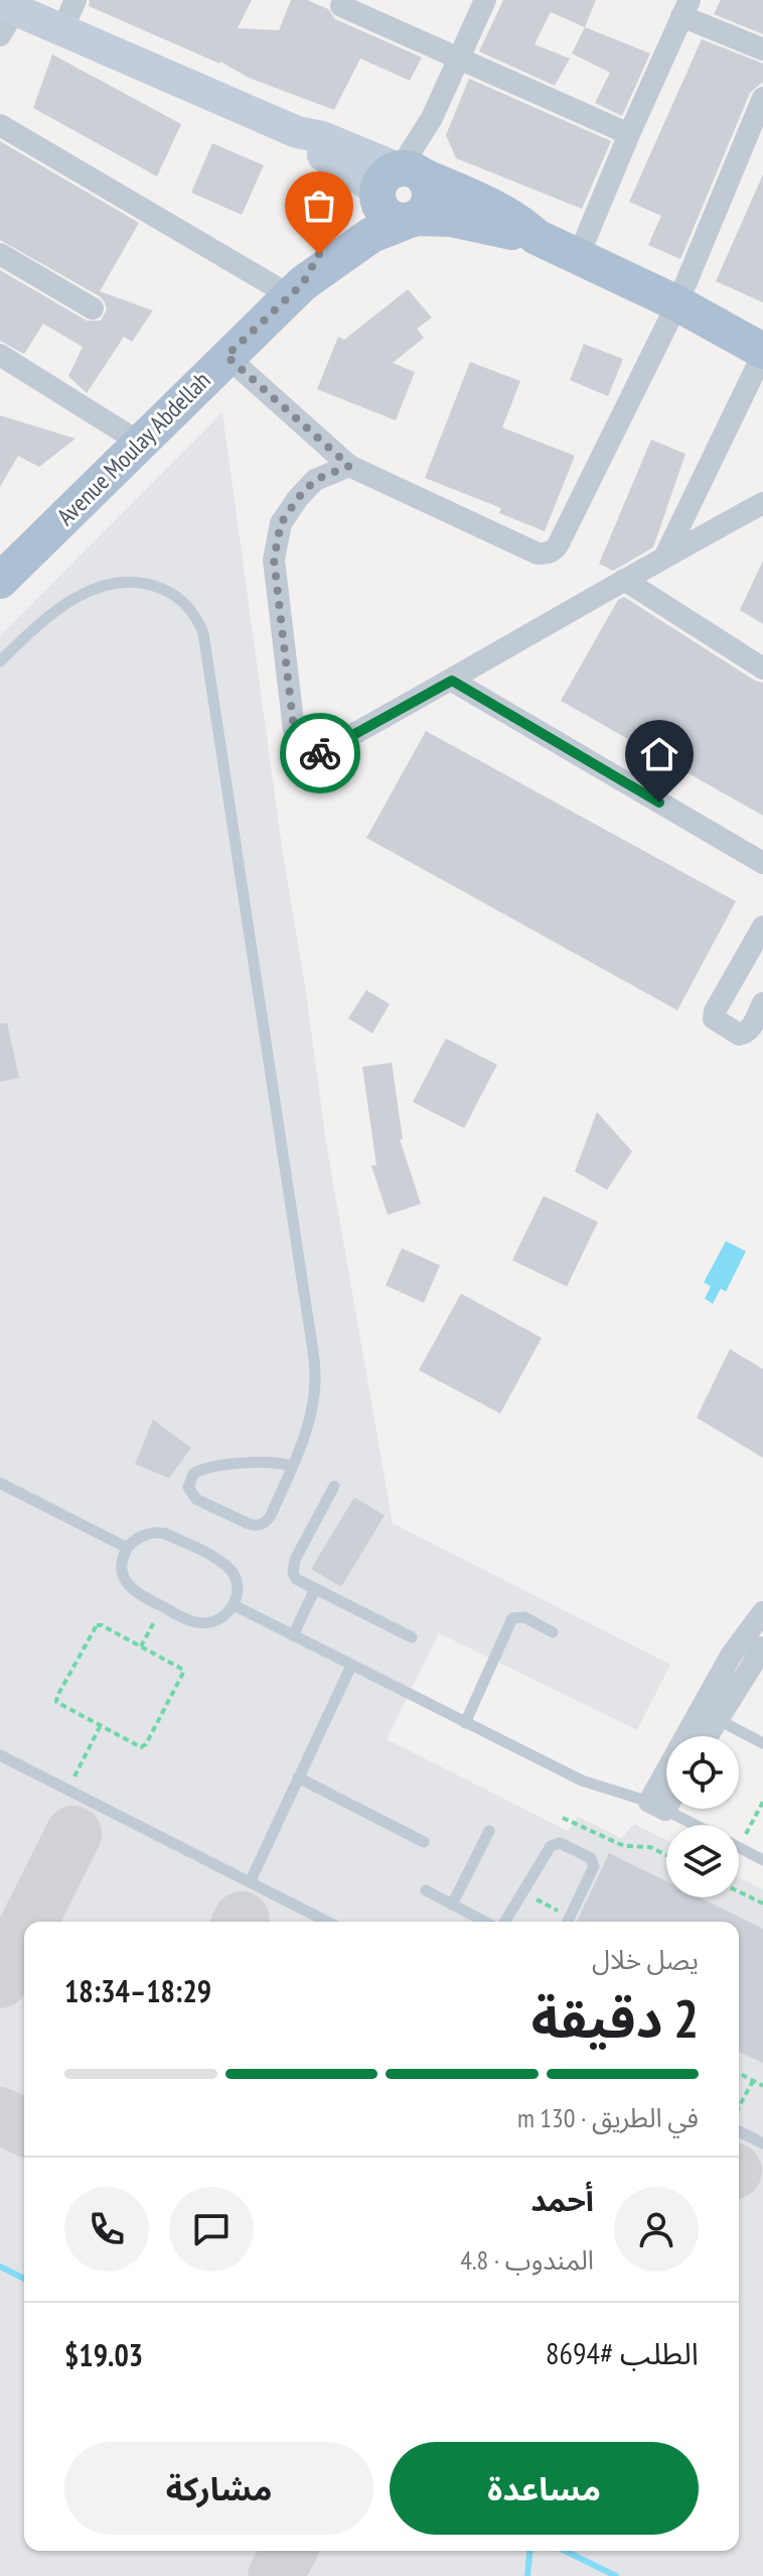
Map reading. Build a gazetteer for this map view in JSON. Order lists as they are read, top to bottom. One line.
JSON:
{"streets":{"main road":["Avenue Moulay Abdellah"]},"page":{"heading":["2 دقيقة","يصل خلال","18:29–18:34"],"panel":["أحمد","المندوب · 4.8","الطلب #8694","$19.03"],"bar":"في الطريق · 130 m","buttons":["مساعدة","مشاركة"]}}
